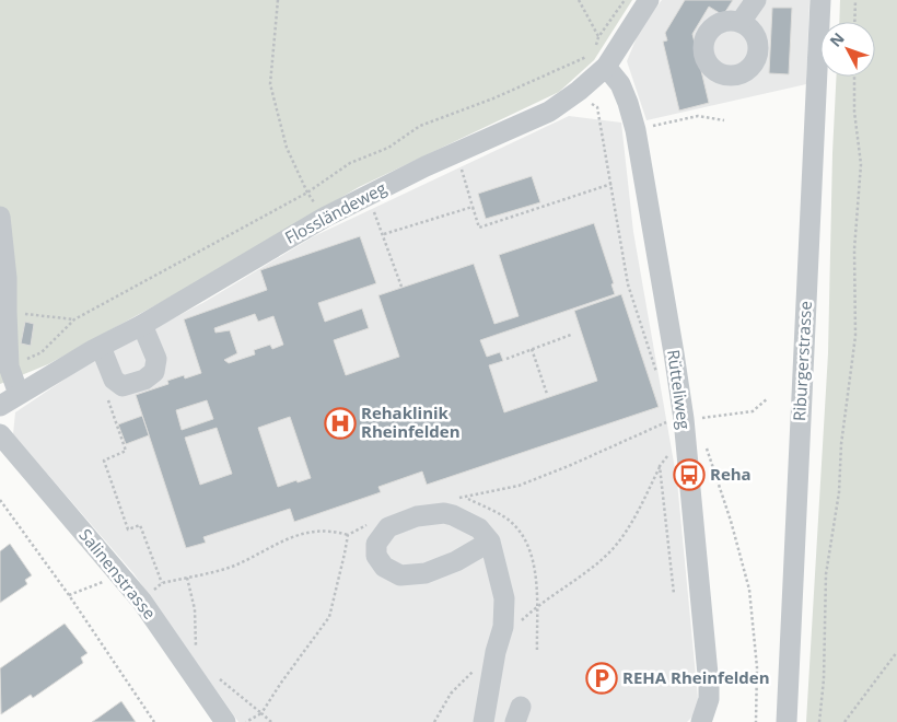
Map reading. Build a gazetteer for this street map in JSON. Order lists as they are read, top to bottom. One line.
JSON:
{"streets":{"street":["Flossländeweg","Riburgerstrasse","Rütteliweg","Salinenstrasse"]},"crossings":[["Flossländeweg","Rütteliweg"]],"places":{"hospital":["Rehaklinik Rheinfelden"],"bus stop":["Reha"],"parking":["REHA Rheinfelden"]},"north":"top left"}
